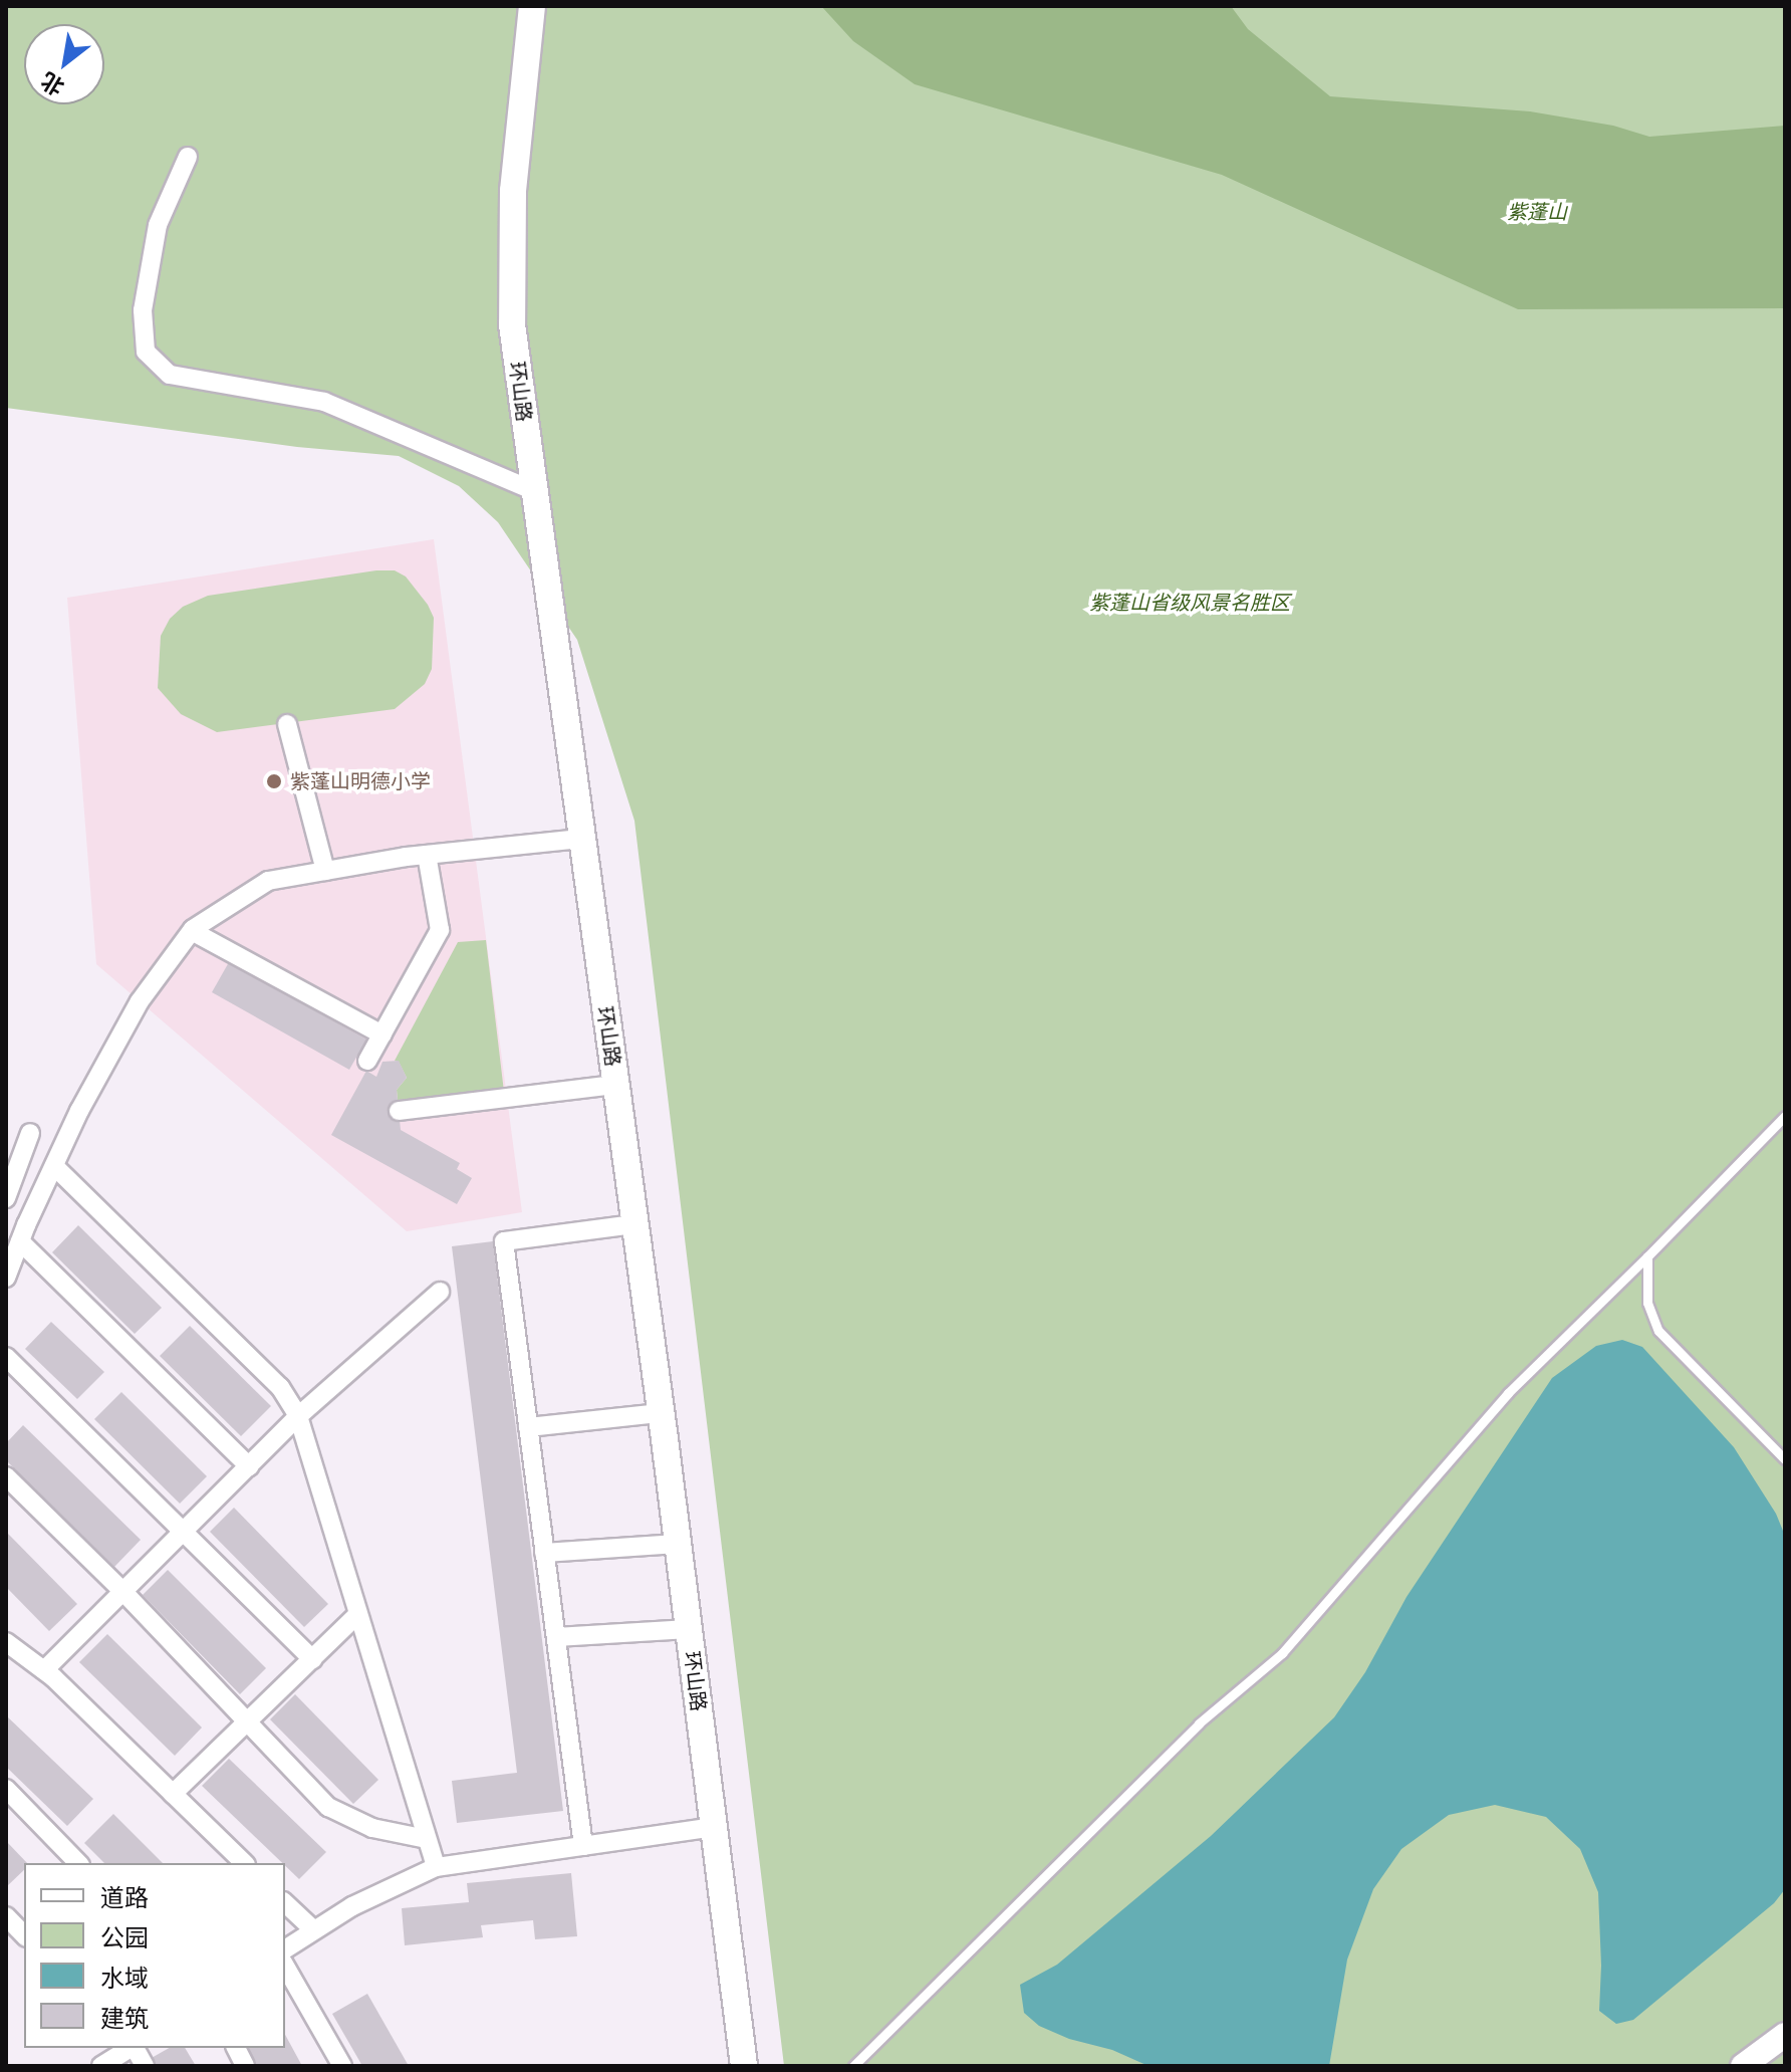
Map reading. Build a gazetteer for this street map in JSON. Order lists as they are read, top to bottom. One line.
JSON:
{"streets":{"main road":["环山路"]},"parks":["紫蓬山","紫蓬山省级风景名胜区"],"places":["紫蓬山明德小学"],"legend":["道路","公园","水域","建筑"],"north":"bottom left"}
